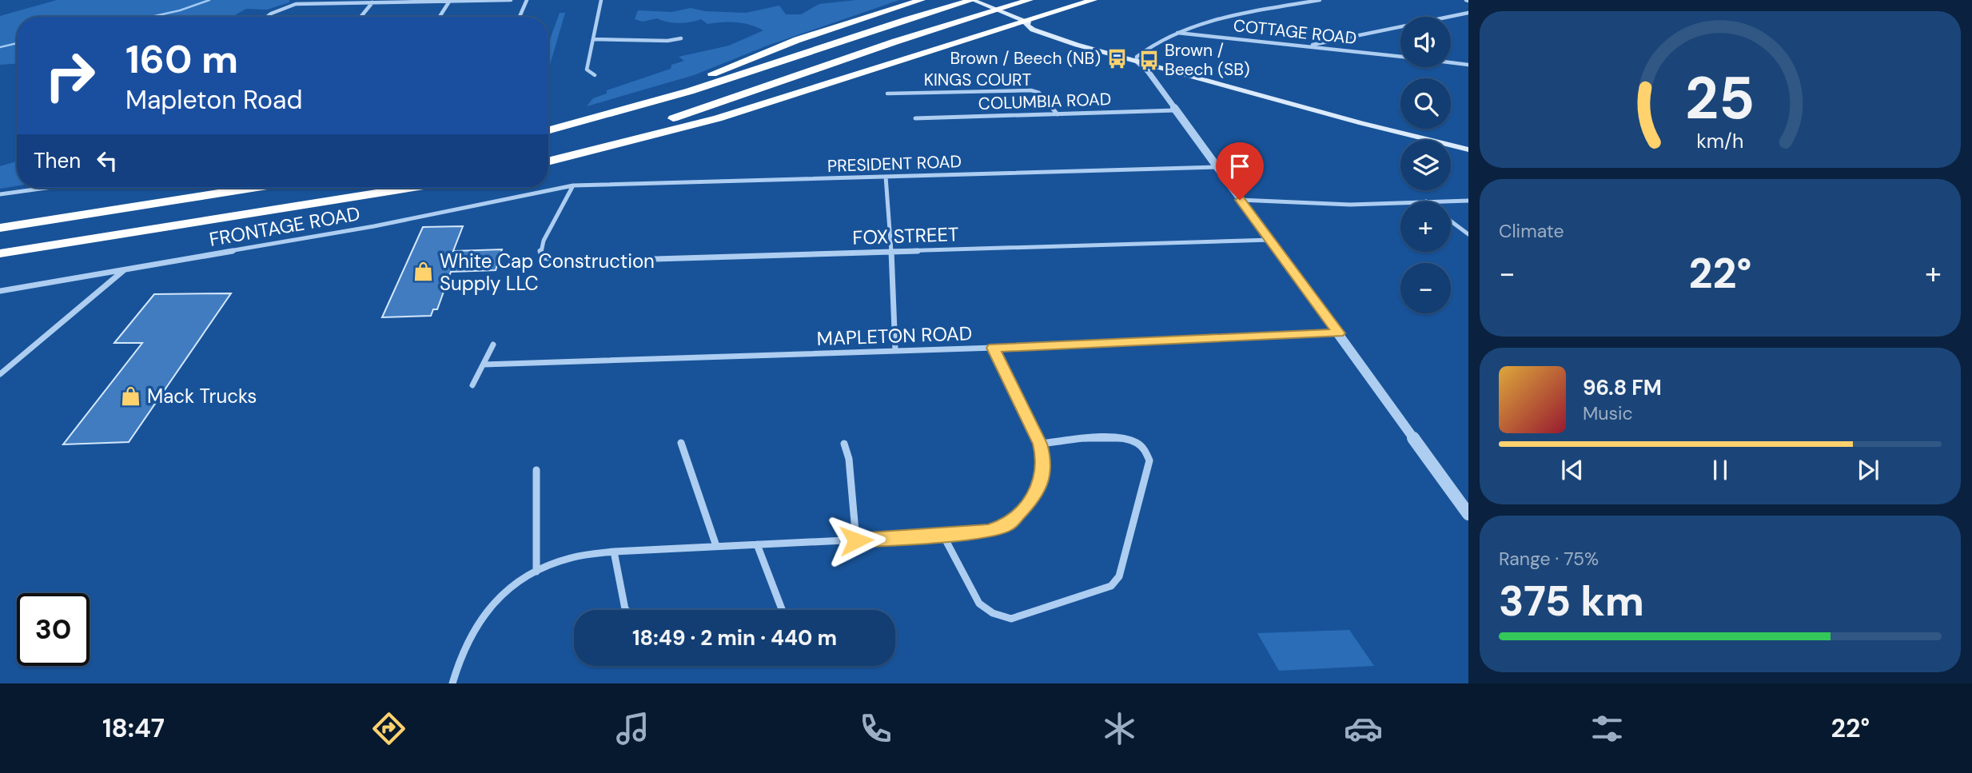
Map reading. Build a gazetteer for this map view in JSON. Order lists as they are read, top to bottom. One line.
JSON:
{"streets":{"street":["COTTAGE ROAD","KINGS COURT","COLUMBIA ROAD","PRESIDENT ROAD","FRONTAGE ROAD","FOX STREET","MAPLETON ROAD"]},"crossings":[["KINGS COURT","COLUMBIA ROAD"],["PRESIDENT ROAD","FRONTAGE ROAD"],["PRESIDENT ROAD","FOX STREET"],["FRONTAGE ROAD","FOX STREET"]],"places":{"bus stop":["Brown / Beech (NB)","Brown / Beech (SB)"],"shop":["White Cap Construction Supply LLC","Mack Trucks"]},"page":{"map_buttons":["+","−"],"turn":["160 m","Mapleton Road"],"then":"Then","tile":["Climate",["Range · 75%","375 km"]],"heat":["−","22°","+"],"song":["96.8 FM","Music"],"limit":"30","trip":"18:49 · 2 min · 440 m","tabs":["18:47","22°"],"gauge":["25","km/h"]}}
